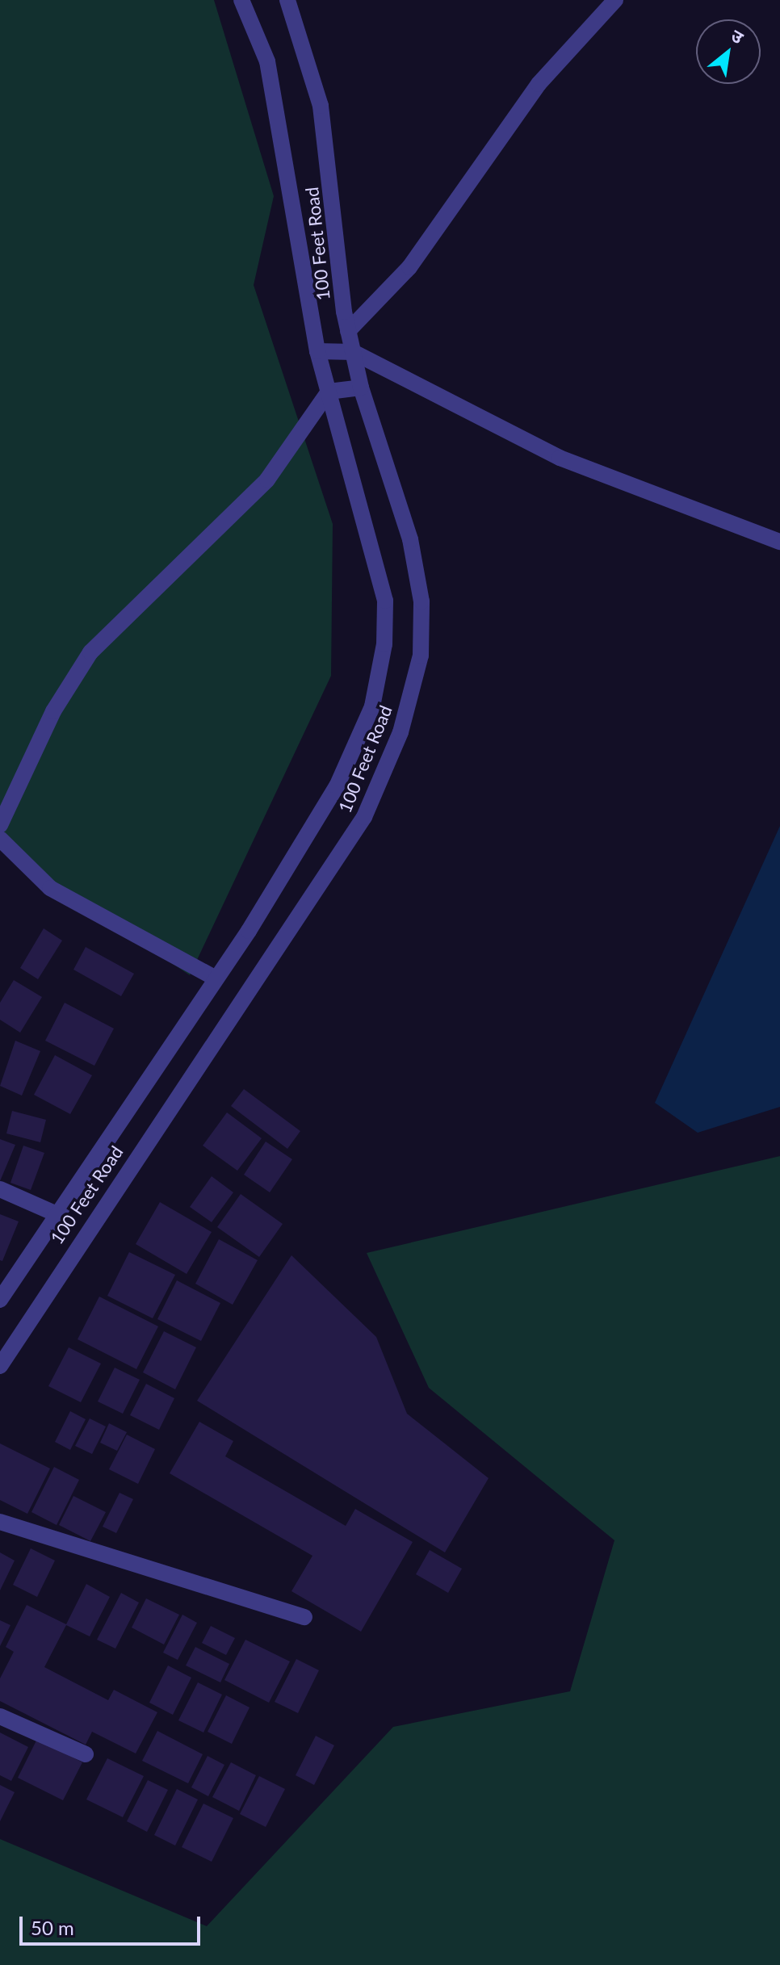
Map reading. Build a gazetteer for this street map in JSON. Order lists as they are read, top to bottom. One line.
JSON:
{"streets":{"street":["100 Feet Road"]},"scale_bar":"50 m","north":"top right"}
